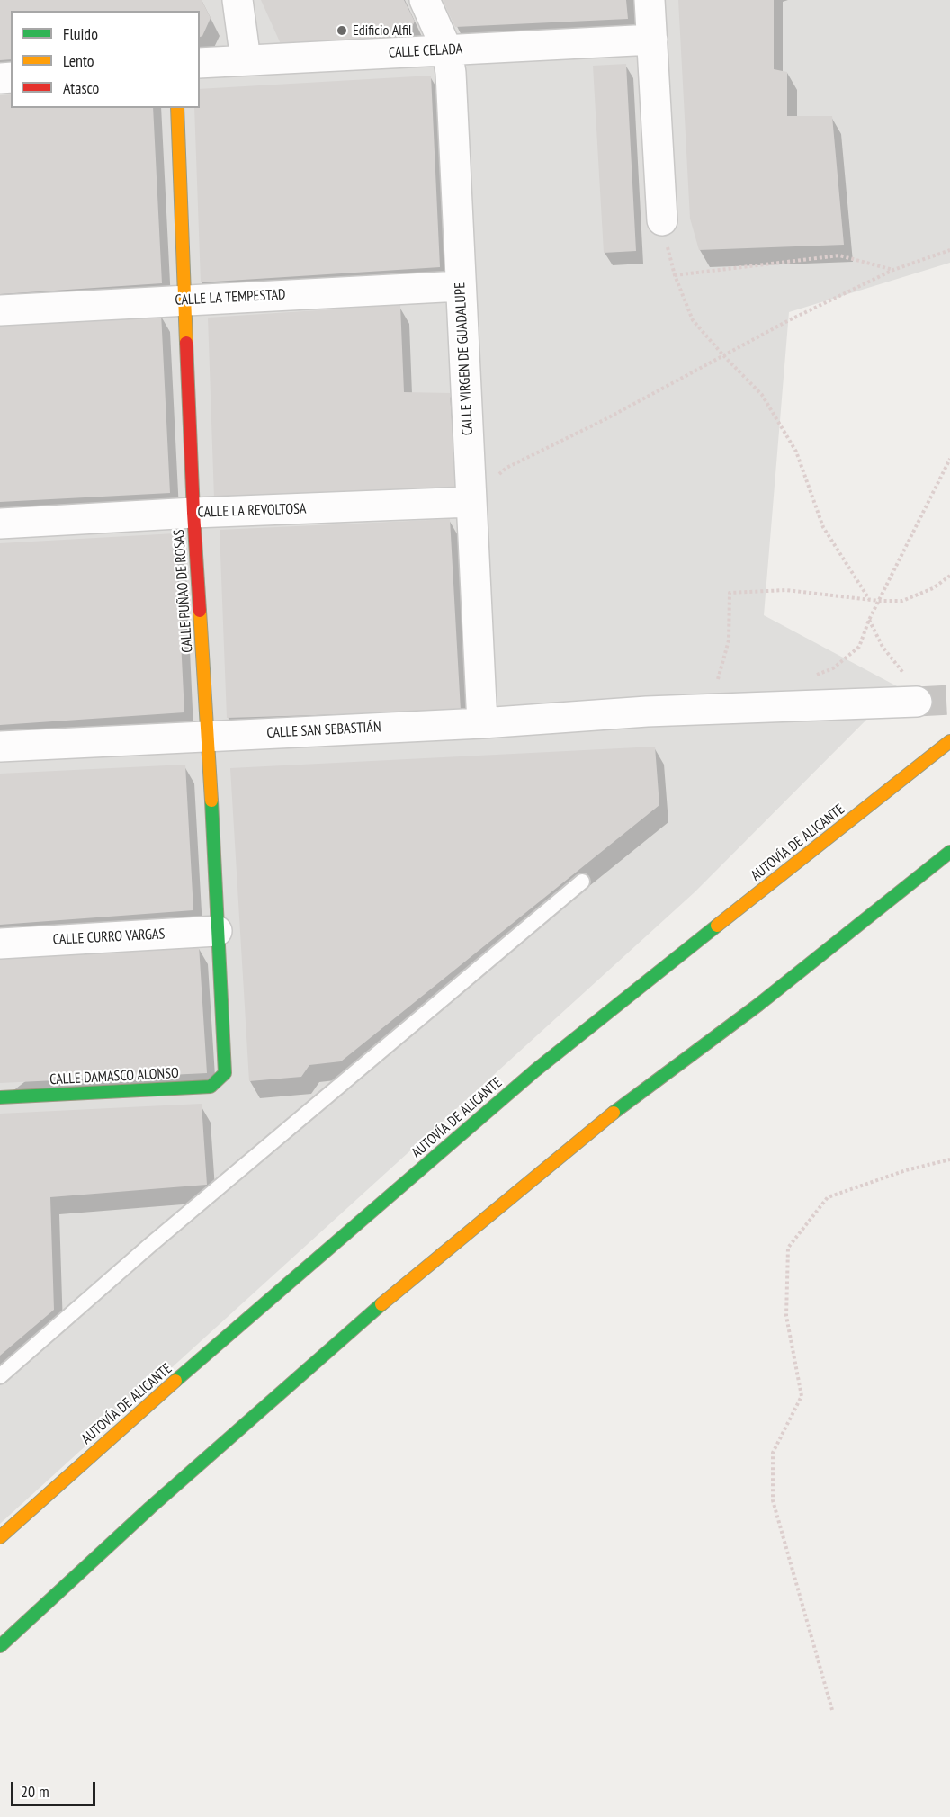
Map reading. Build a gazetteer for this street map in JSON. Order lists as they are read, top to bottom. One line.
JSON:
{"streets":{"main road":["CALLE PUÑAO DE ROSAS","AUTOVÍA DE ALICANTE","CALLE DAMASCO ALONSO"],"street":["CALLE CELADA","CALLE LA TEMPESTAD","CALLE VIRGEN DE GUADALUPE","CALLE LA REVOLTOSA","CALLE SAN SEBASTIÁN","CALLE CURRO VARGAS"]},"crossings":[["CALLE CELADA","CALLE VIRGEN DE GUADALUPE"],["CALLE LA TEMPESTAD","CALLE VIRGEN DE GUADALUPE"],["CALLE LA TEMPESTAD","CALLE PUÑAO DE ROSAS"],["CALLE VIRGEN DE GUADALUPE","CALLE LA REVOLTOSA"],["CALLE VIRGEN DE GUADALUPE","CALLE SAN SEBASTIÁN"],["CALLE LA REVOLTOSA","CALLE PUÑAO DE ROSAS"],["CALLE PUÑAO DE ROSAS","CALLE SAN SEBASTIÁN"],["CALLE PUÑAO DE ROSAS","CALLE CURRO VARGAS"],["CALLE PUÑAO DE ROSAS","CALLE DAMASCO ALONSO"]],"places":["Edificio Alfil"],"legend":["Fluido","Lento","Atasco"],"scale_bar":"20 m"}
